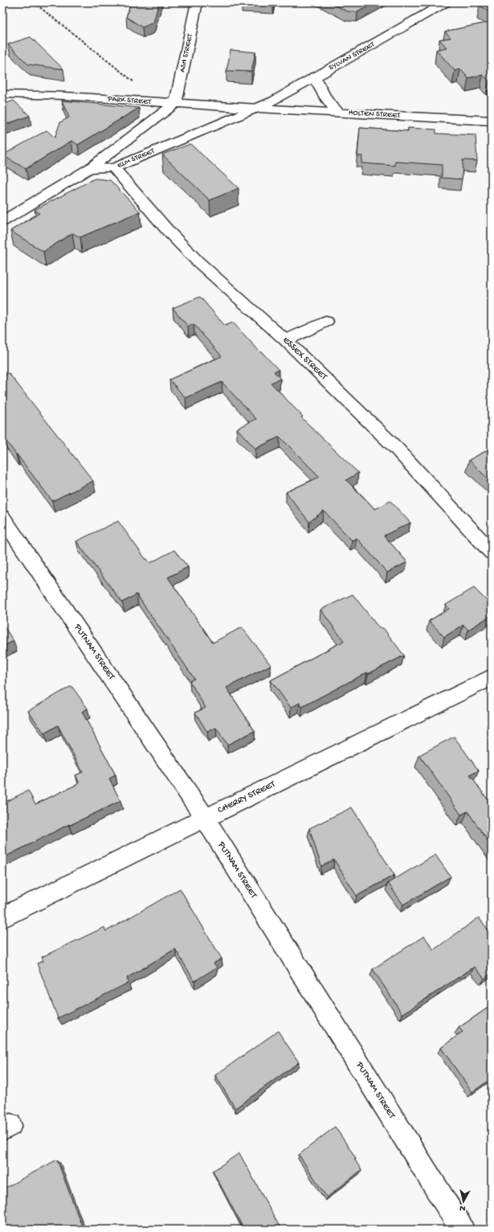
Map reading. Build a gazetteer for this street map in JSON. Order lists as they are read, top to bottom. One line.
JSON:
{"streets":{"street":["ASH STREET","SYLVAN STREET","PARK STREET","HOLTEN STREET","ELM STREET","ESSEX STREET","PUTNAM STREET","CHERRY STREET"]},"crossings":[["ASH STREET","PARK STREET"],["SYLVAN STREET","PARK STREET"],["SYLVAN STREET","HOLTEN STREET"],["SYLVAN STREET","ELM STREET"],["PARK STREET","HOLTEN STREET"],["PARK STREET","ELM STREET"],["HOLTEN STREET","ELM STREET"],["ELM STREET","ESSEX STREET"],["PUTNAM STREET","CHERRY STREET"]],"north":"bottom"}
